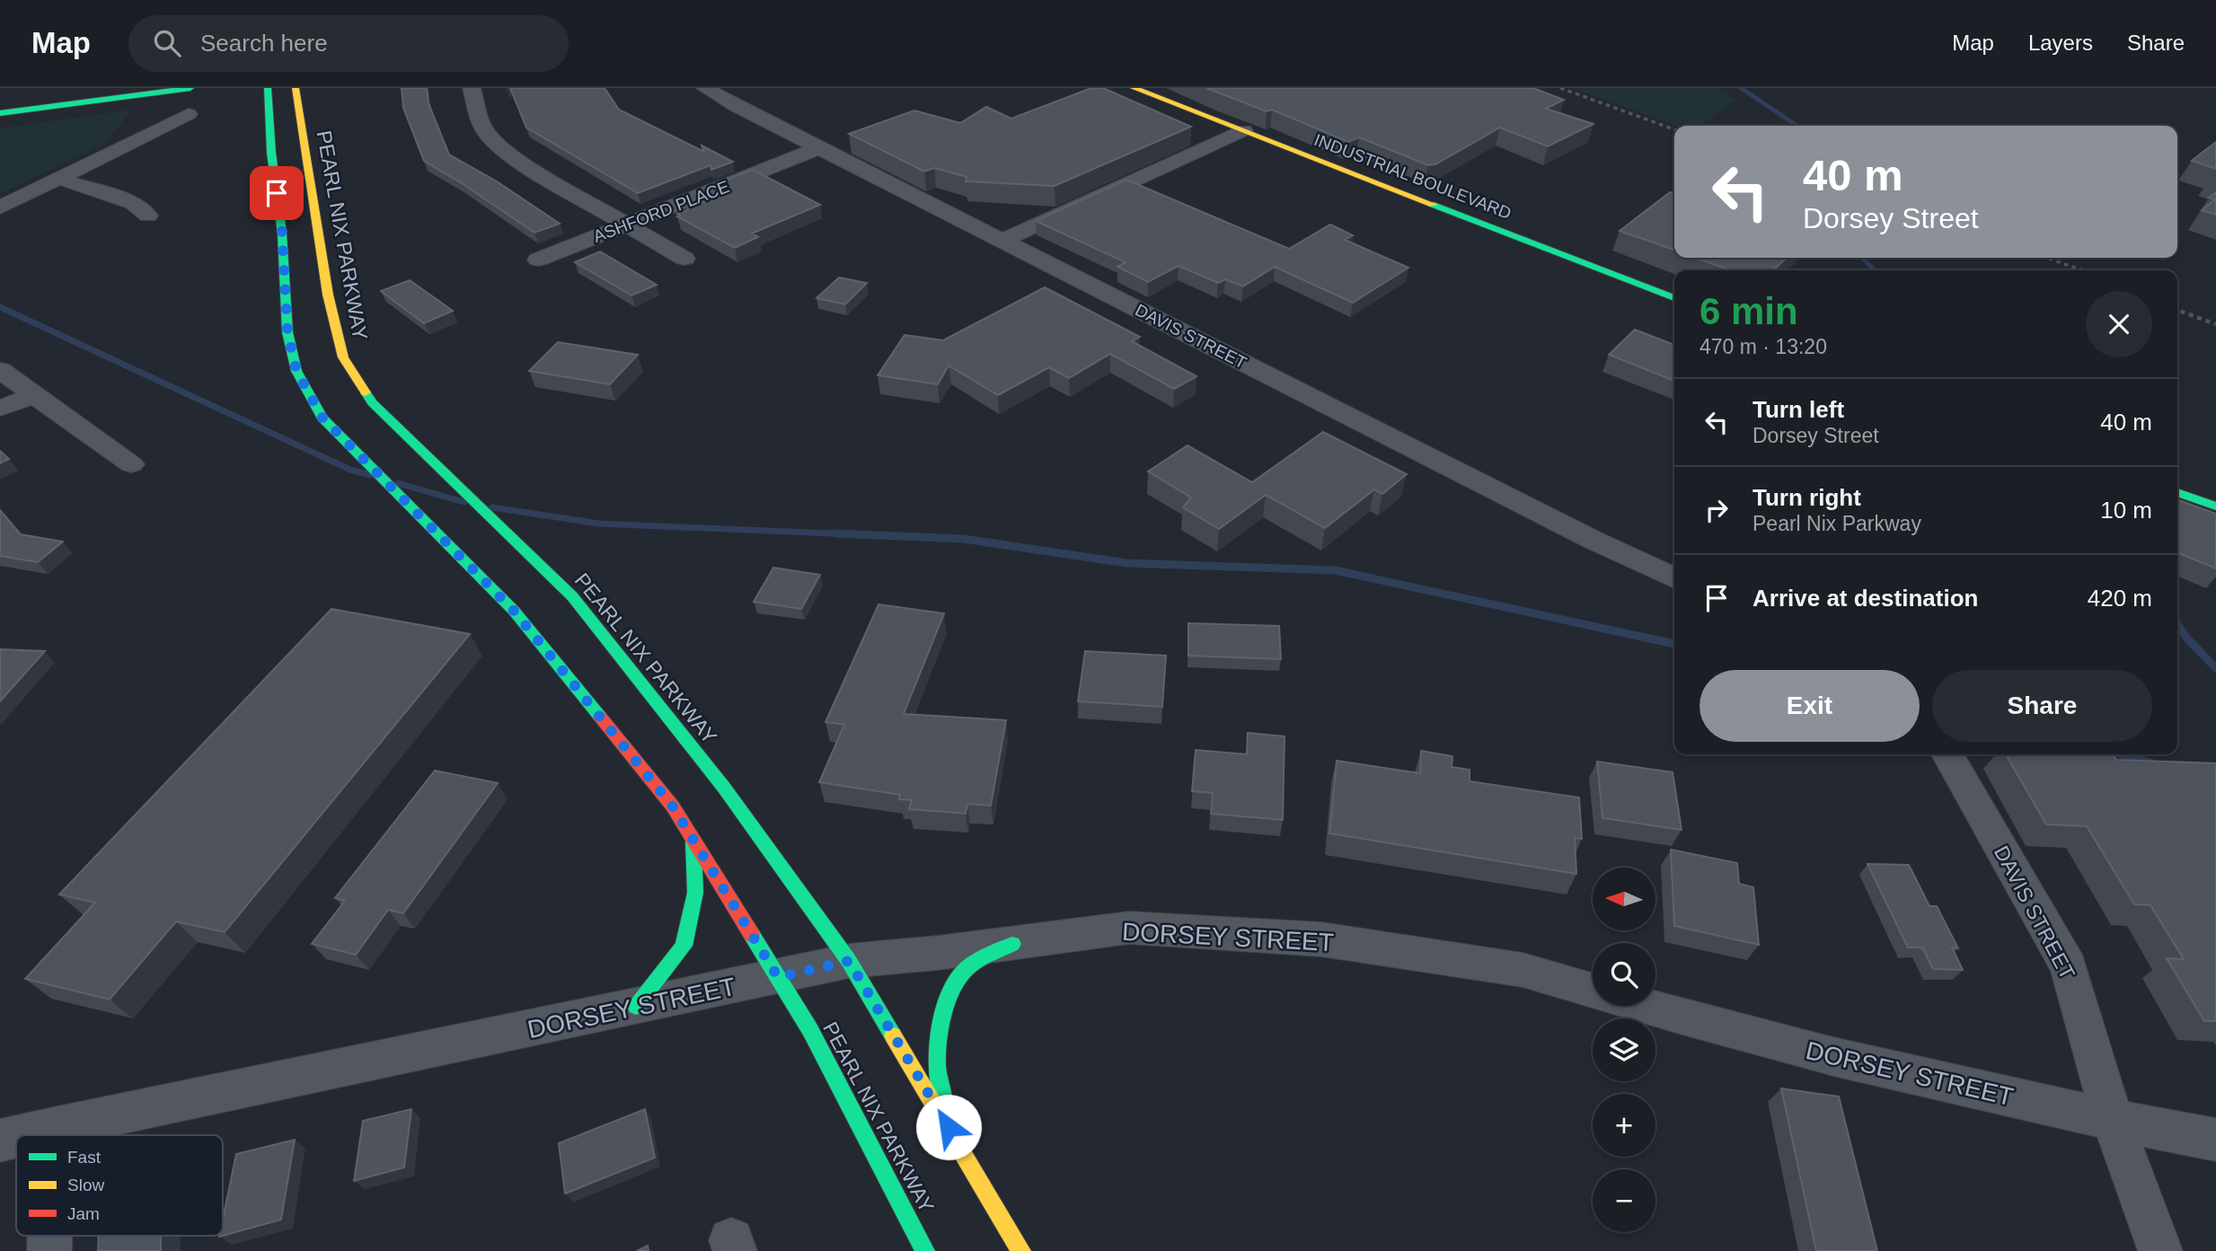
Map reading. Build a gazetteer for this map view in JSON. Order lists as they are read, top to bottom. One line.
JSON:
{"streets":{"main road":["INDUSTRIAL BOULEVARD","PEARL NIX PARKWAY"],"street":["ASHFORD PLACE","DAVIS STREET","DORSEY STREET"]},"crossings":[["ASHFORD PLACE","DAVIS STREET"],["PEARL NIX PARKWAY","DORSEY STREET"],["DAVIS STREET","DORSEY STREET"]],"legend":["Fast","Slow","Jam"],"north":"left","page":{"header":"Map","search":"Search here","nav":["Map","Layers","Share"],"turn":["40 m","Dorsey Street"],"heading":["6 min","470 m · 13:20"],"list":[{"name":"Turn left","note":"Dorsey Street","value":"40 m"},{"name":"Turn right","note":"Pearl Nix Parkway","value":"10 m"},{"name":"Arrive at destination","value":"420 m"}],"buttons":["Exit","Share"],"map_buttons":["+","−"]}}
